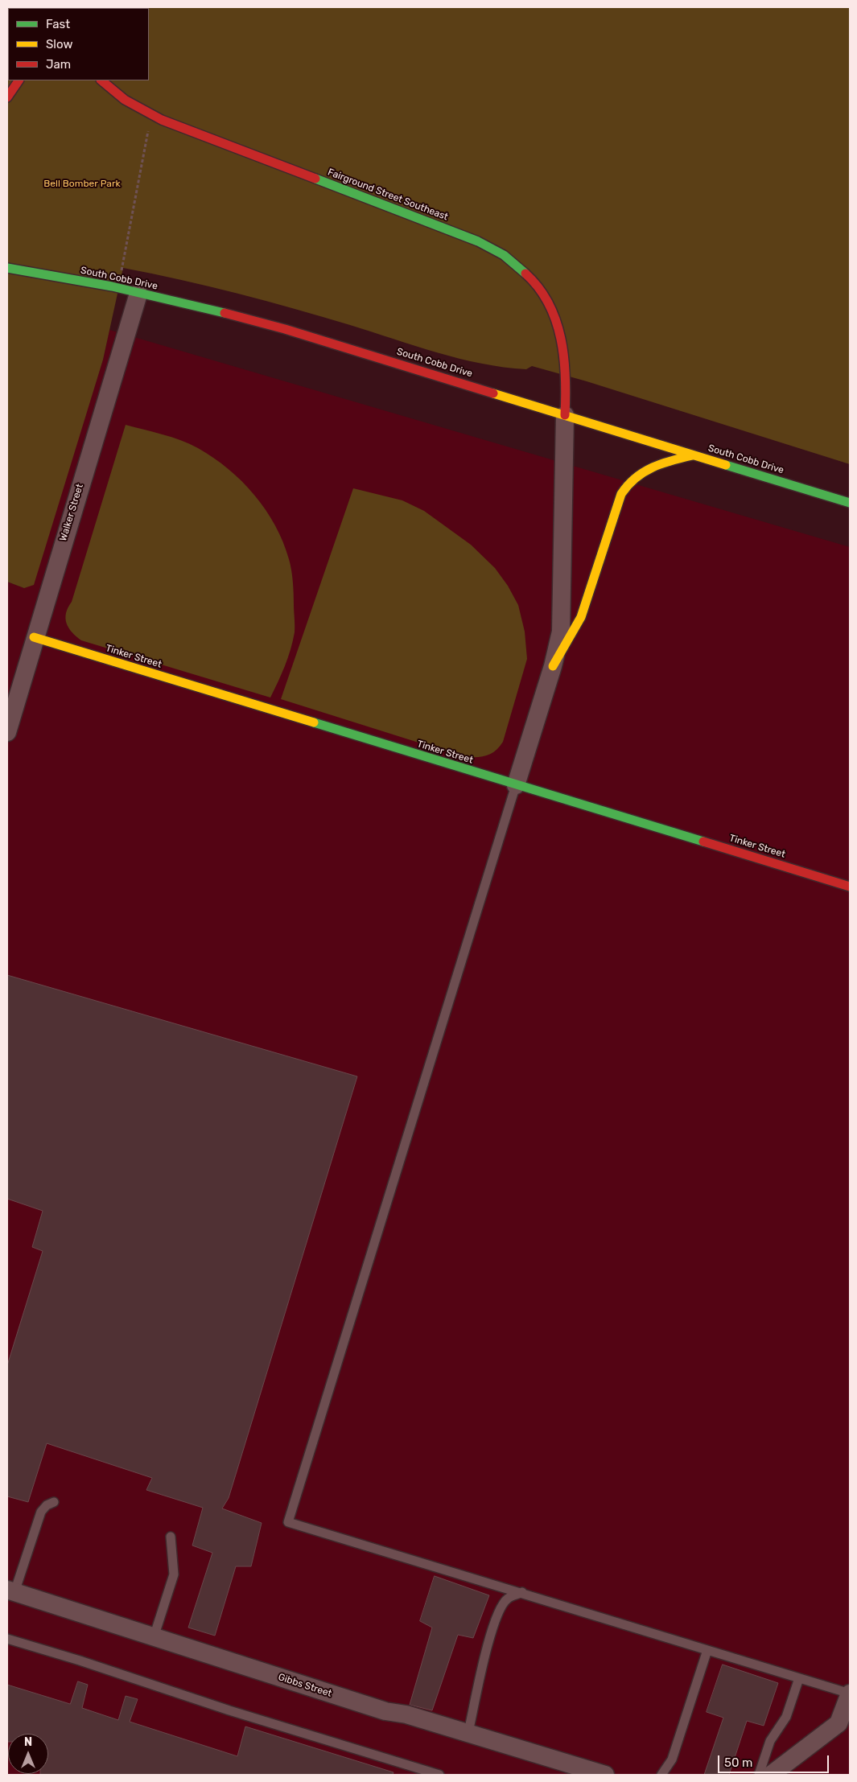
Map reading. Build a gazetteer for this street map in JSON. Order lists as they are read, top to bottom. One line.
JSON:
{"streets":{"main road":["Fairground Street Southeast","South Cobb Drive","Tinker Street"],"street":["Walker Street","Gibbs Street"]},"crossings":[["Fairground Street Southeast","South Cobb Drive"],["South Cobb Drive","Walker Street"],["Walker Street","Tinker Street"]],"parks":["Bell Bomber Park"],"legend":["Fast","Slow","Jam"],"scale_bar":"50 m","north":"top"}
